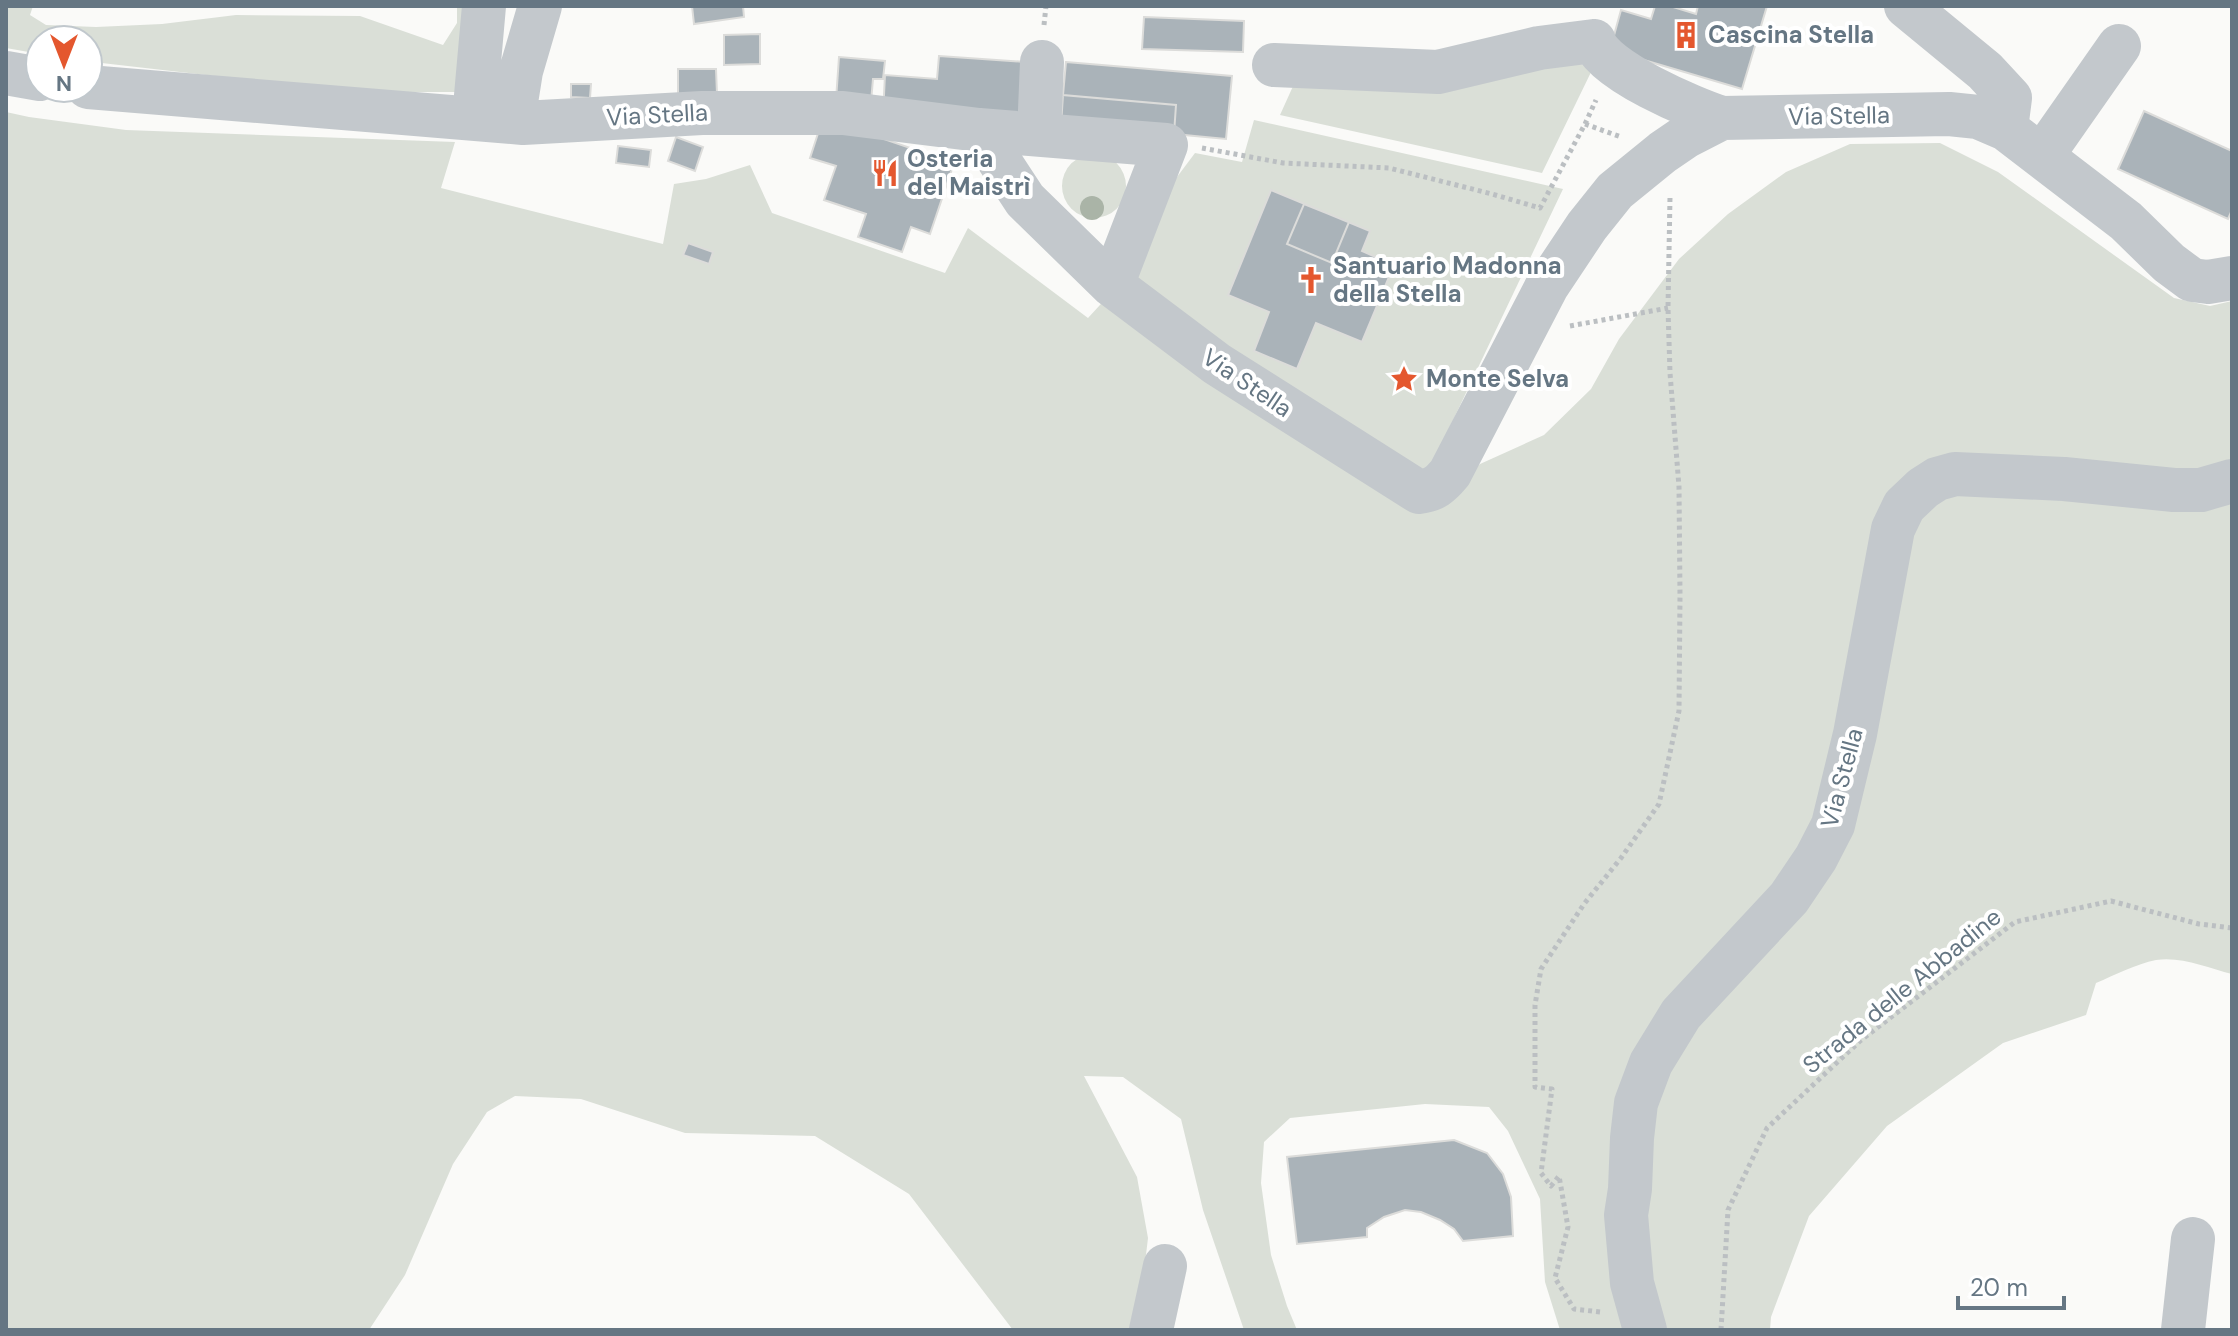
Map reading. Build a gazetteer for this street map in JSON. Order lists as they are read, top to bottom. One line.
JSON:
{"streets":{"street":["Via Stella"],"path":["Strada delle Abbadine"]},"places":{"building":["Cascina Stella"],"restaurant":["Osteria del Maistrì"],"church":["Santuario Madonna della Stella"],"place":["Monte Selva"]},"scale_bar":"20 m","north":"bottom"}
